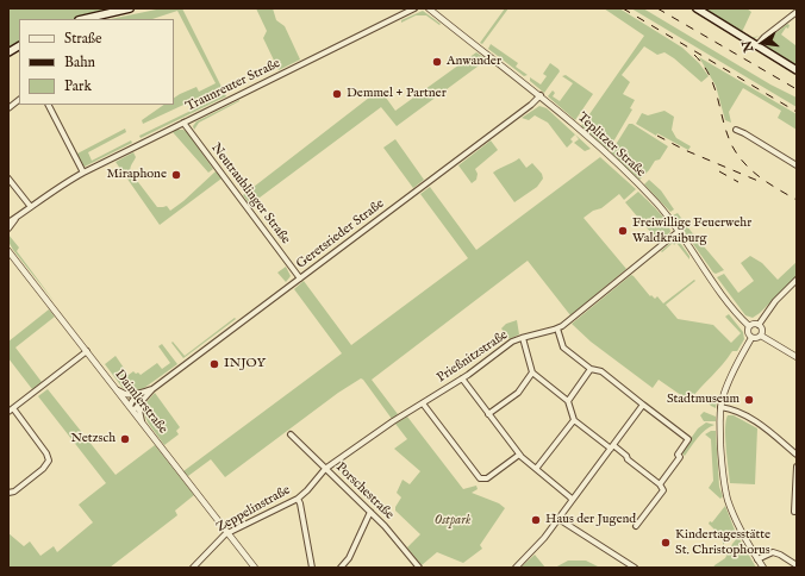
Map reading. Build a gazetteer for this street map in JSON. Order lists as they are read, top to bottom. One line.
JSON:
{"streets":{"street":["Traunreuter Straße","Teplitzer Straße","Neutraublinger Straße","Geretsrieder Straße","Prießnitzstraße","Daimlerstraße","Porschestraße","Zeppelinstraße"]},"crossings":[["Traunreuter Straße","Neutraublinger Straße"],["Teplitzer Straße","Geretsrieder Straße"],["Teplitzer Straße","Prießnitzstraße"],["Neutraublinger Straße","Geretsrieder Straße"],["Geretsrieder Straße","Daimlerstraße"],["Prießnitzstraße","Porschestraße"],["Prießnitzstraße","Zeppelinstraße"],["Daimlerstraße","Zeppelinstraße"],["Porschestraße","Zeppelinstraße"]],"parks":["Ostpark"],"places":["Anwander","Demmel + Partner","Miraphone","Freiwillige Feuerwehr Waldkraiburg","INJOY","Stadtmuseum","Netzsch","Haus der Jugend","Kindertagesstätte St. Christophorus"],"legend":["Straße","Bahn","Park"],"north":"left"}
